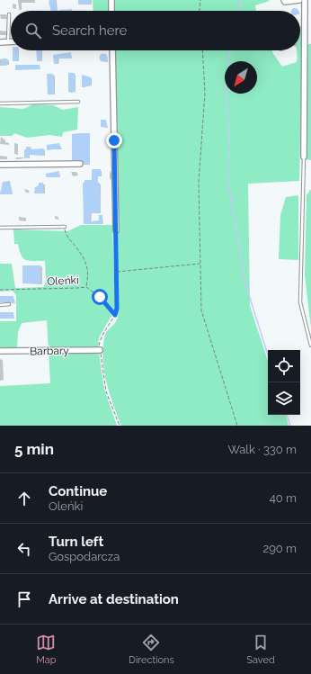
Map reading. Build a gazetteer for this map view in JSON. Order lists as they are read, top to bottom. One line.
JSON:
{"streets":{"street":["Barbary"],"path":["Oleńki"]},"north":"bottom left","page":{"search":"Search here","heading":["5 min","Walk · 330 m"],"list":[["Continue","Oleńki","40 m"],["Turn left","Gospodarcza","290 m"],"Arrive at destination"],"nav":["Map","Directions","Saved"]}}
